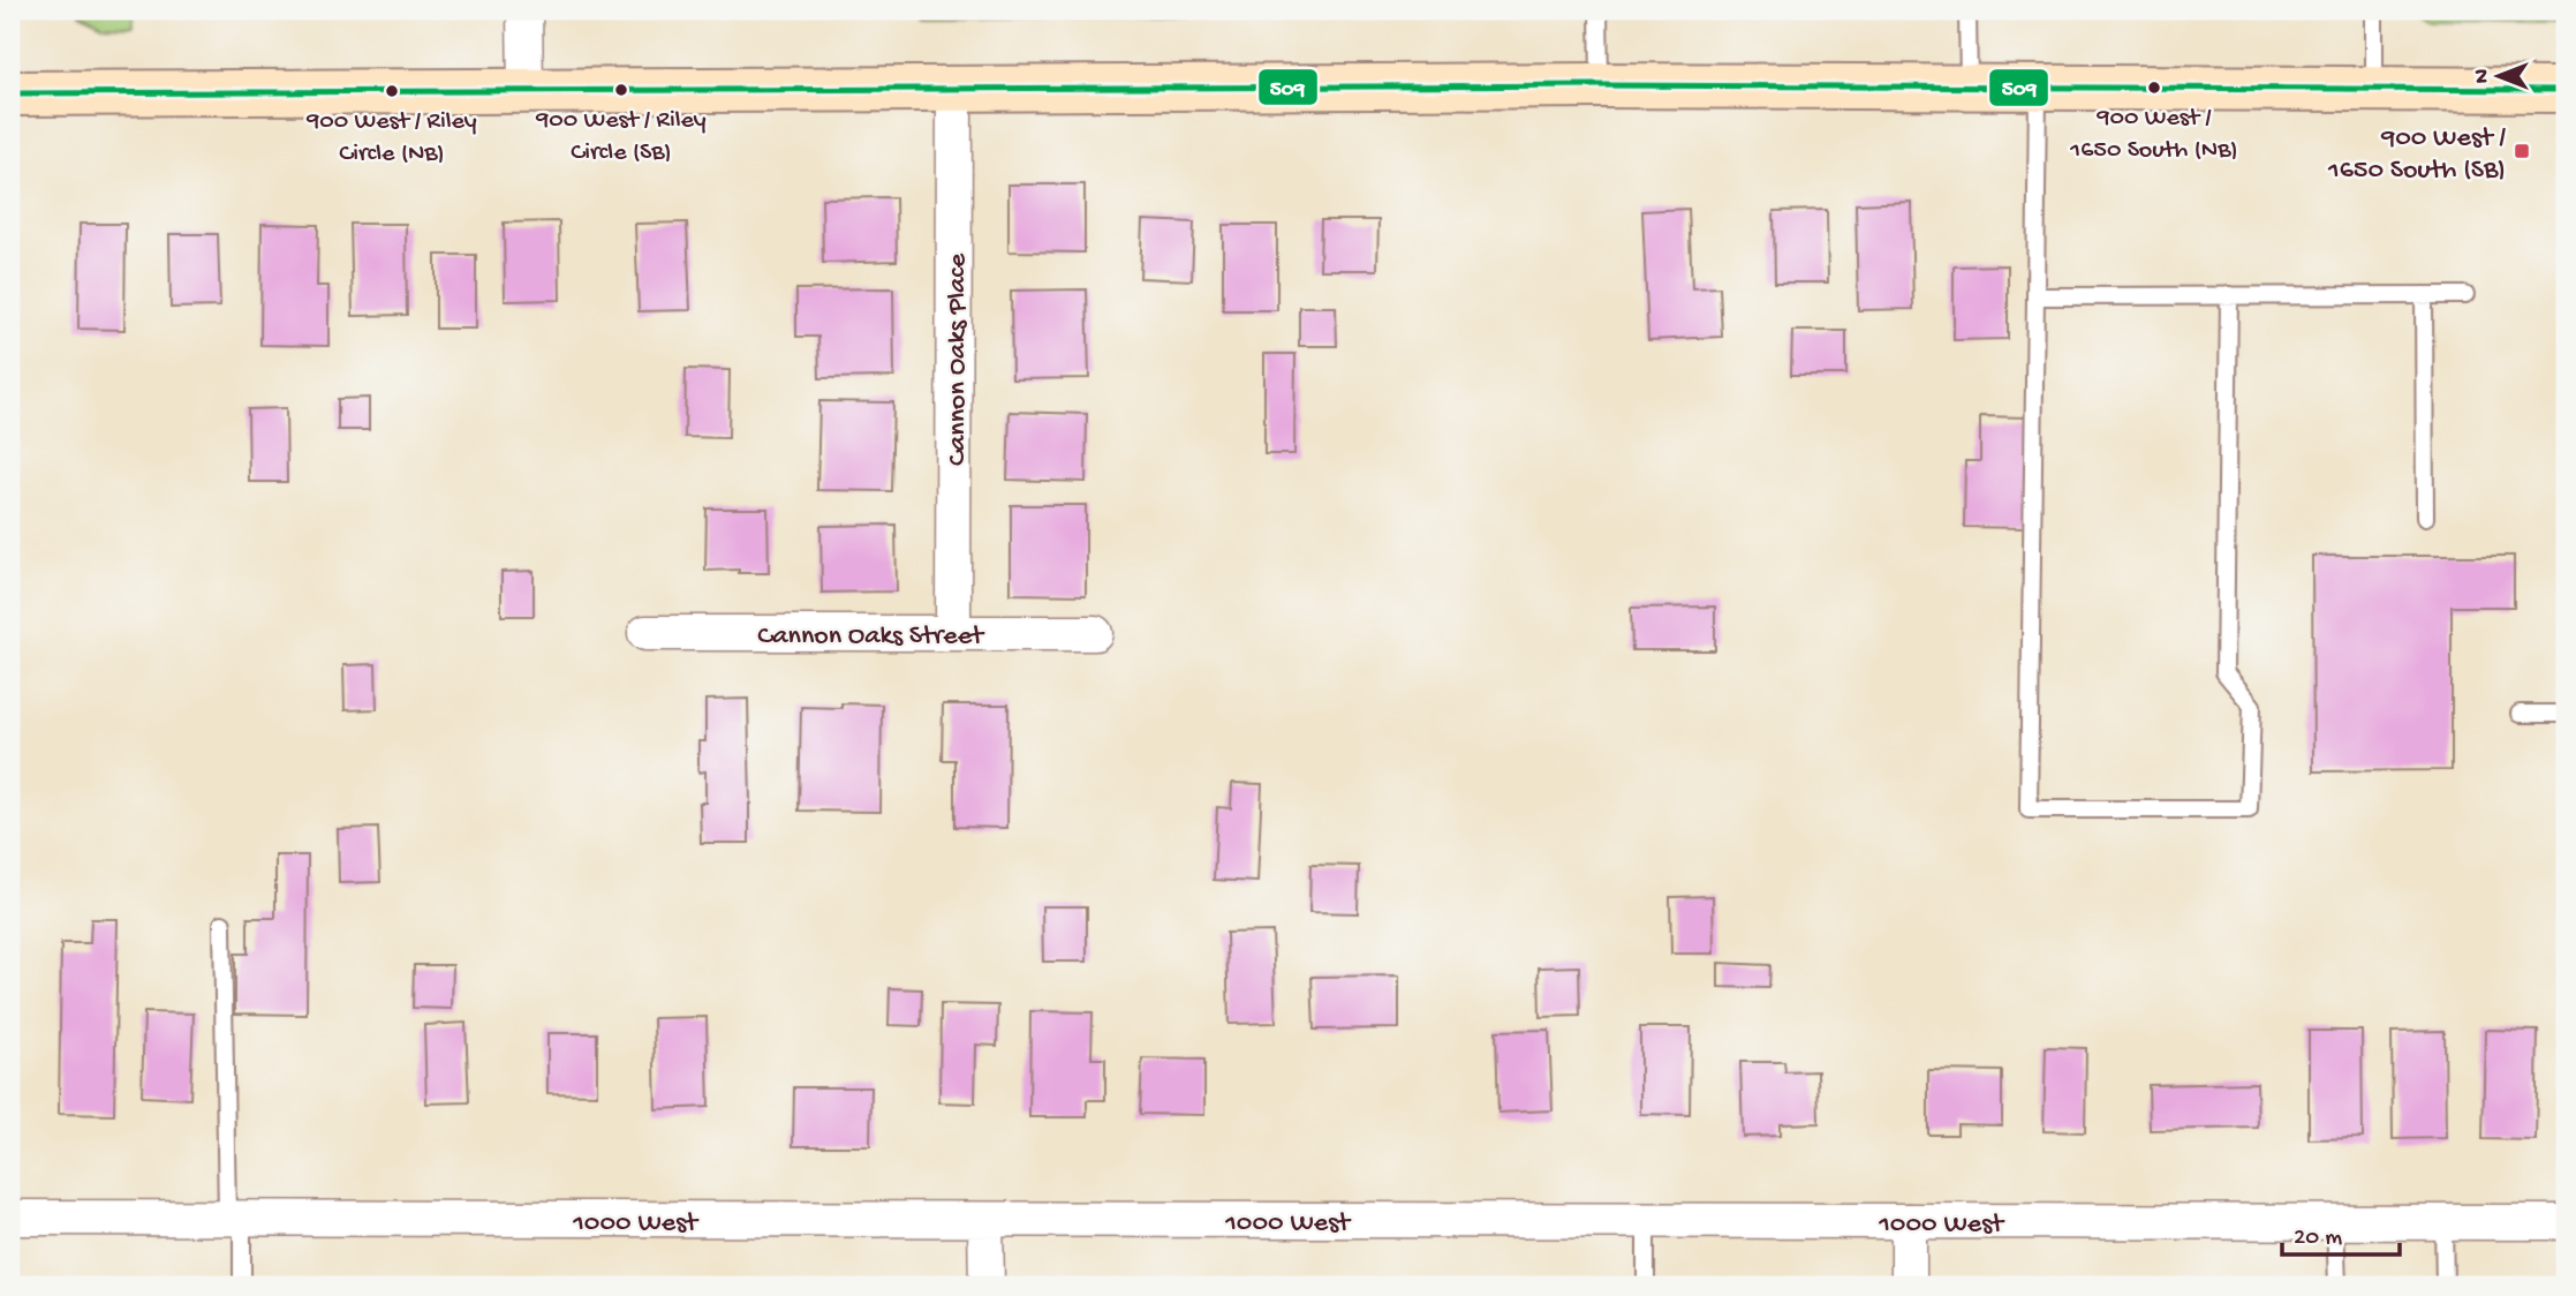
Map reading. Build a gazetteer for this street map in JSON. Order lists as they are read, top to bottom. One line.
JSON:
{"streets":{"street":["Cannon Oaks Place","Cannon Oaks Street","1000 West"]},"crossings":[["Cannon Oaks Place","Cannon Oaks Street"]],"places":{"other":["900 West / 1650 South (NB)","900 West / Riley Circle (SB)","900 West / Riley Circle (NB)"],"transit":["900 West / 1650 South (SB)"]},"lines":["transit line 509"],"scale_bar":"20 m","north":"left"}
